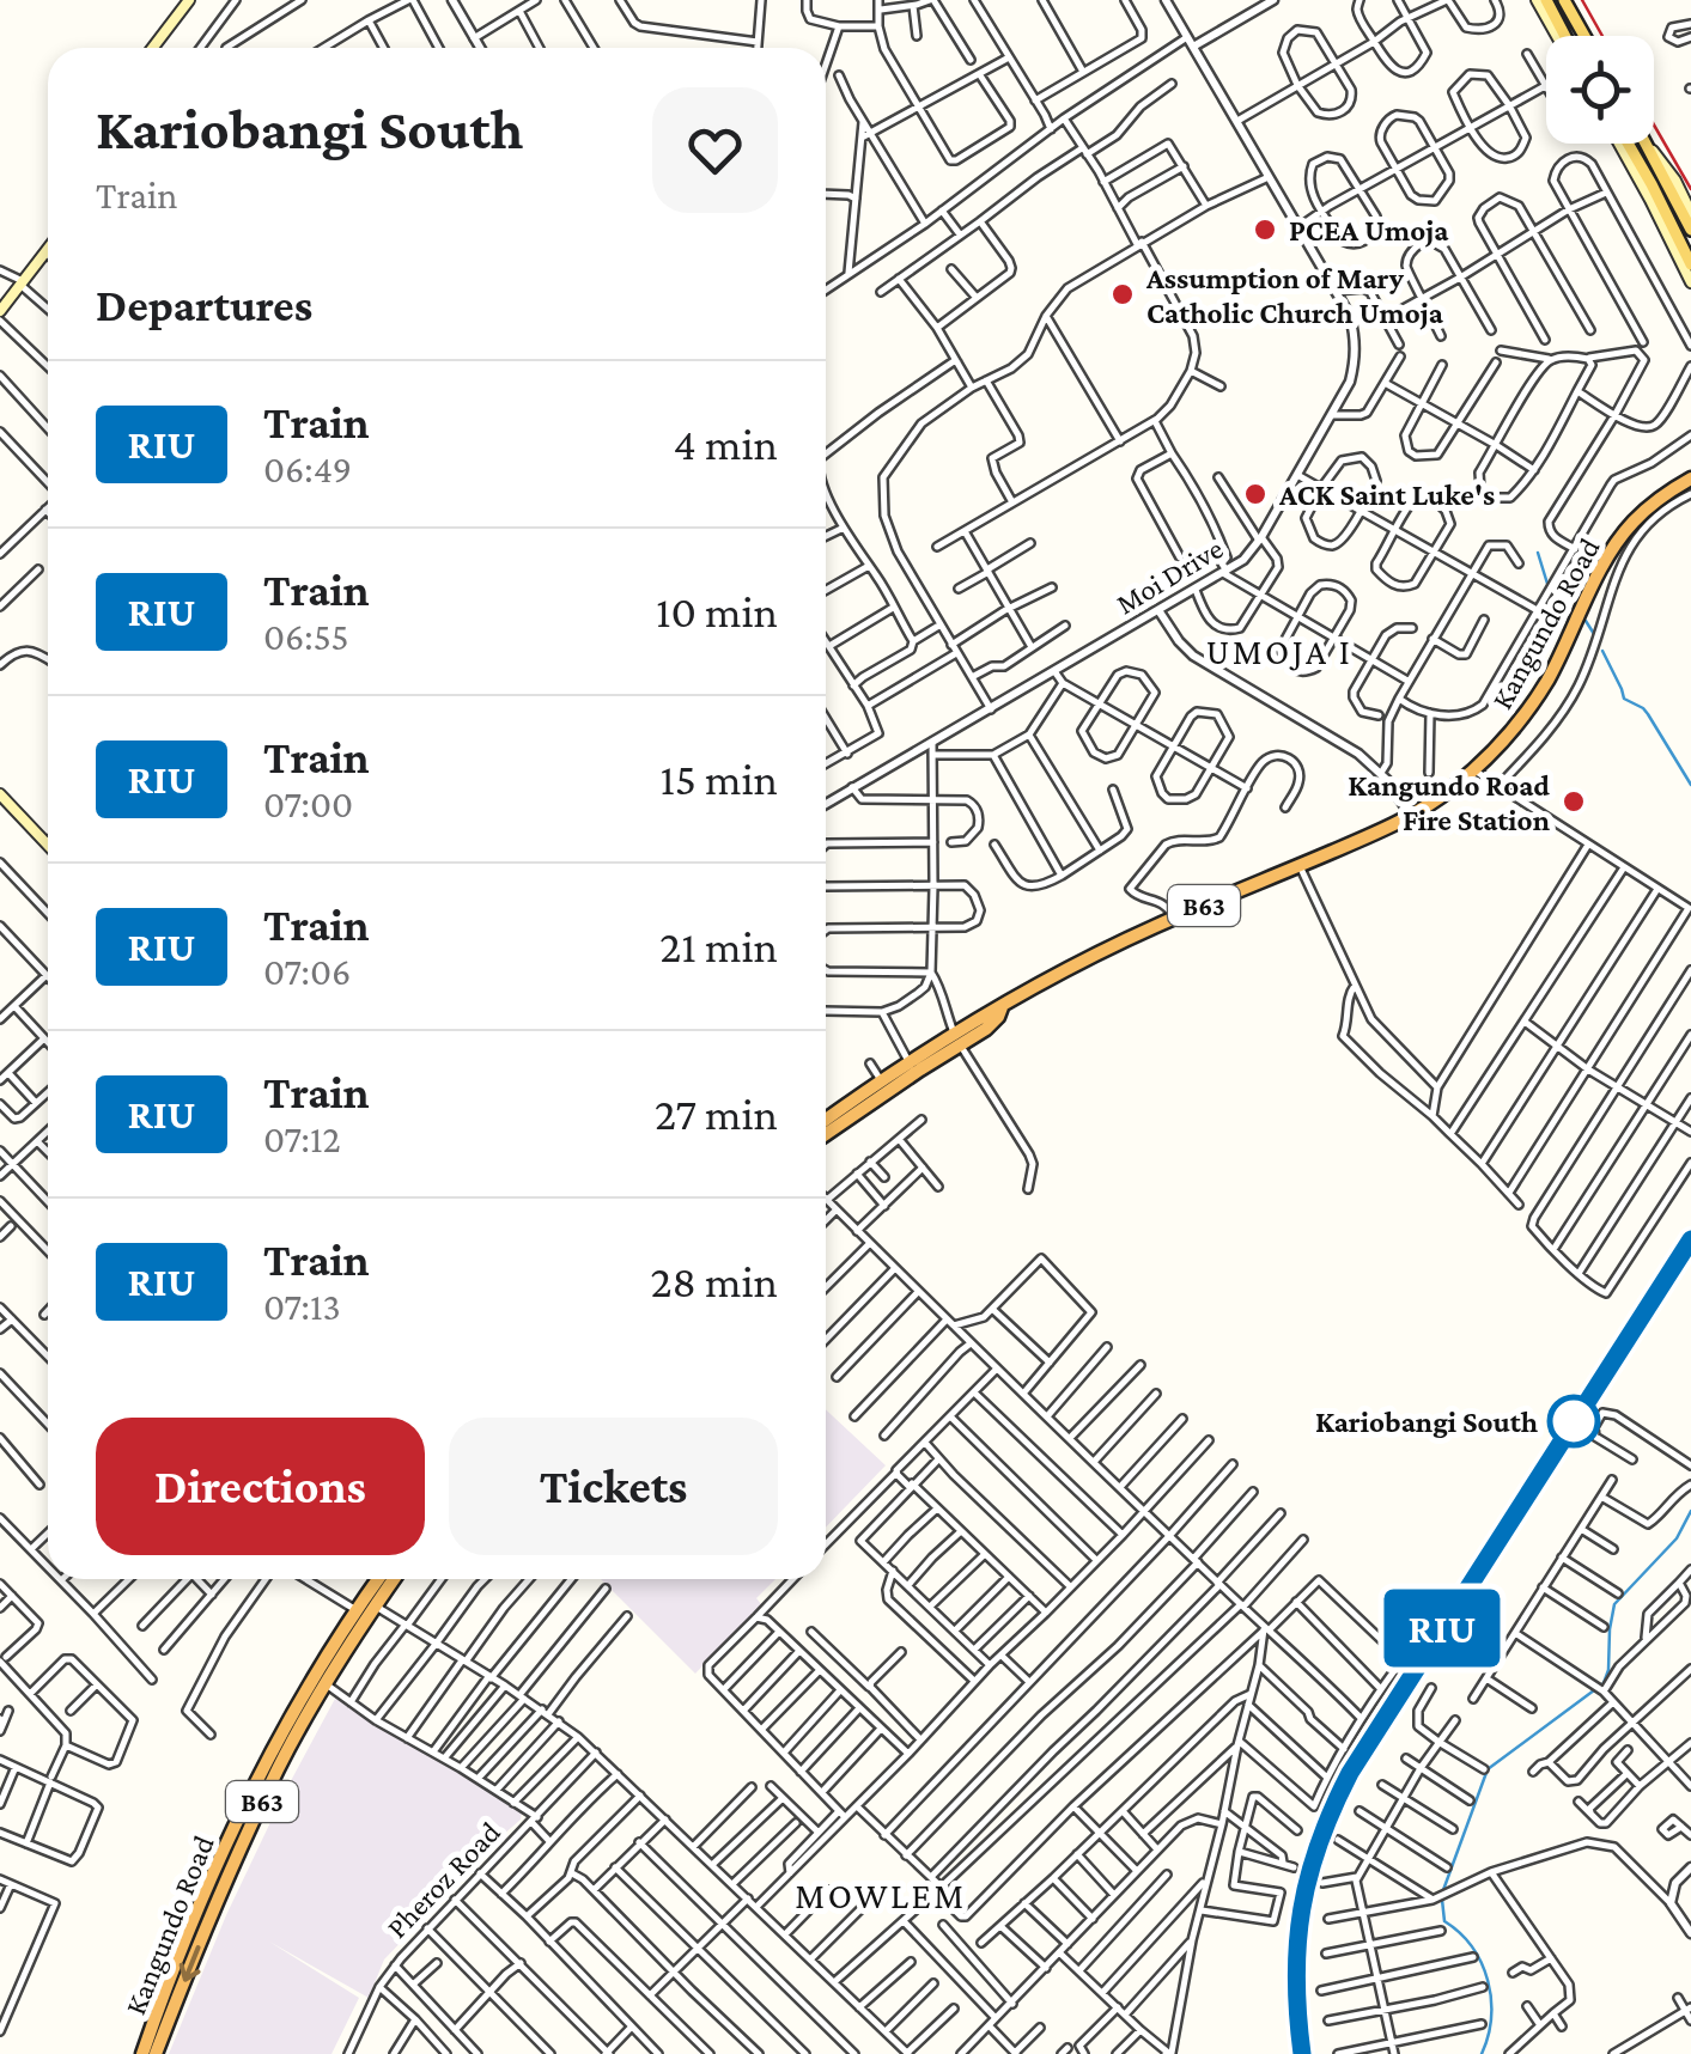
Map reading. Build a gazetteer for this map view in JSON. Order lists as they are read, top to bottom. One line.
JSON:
{"streets":{"highway":["Kangundo Road","B63"],"street":["Moi Drive","Pheroz Road"]},"districts":["UMOJA I","MOWLEM"],"places":["PCEA Umoja","Assumption of Mary Catholic Church Umoja","ACK Saint Luke's","Kangundo Road Fire Station","Kariobangi South"],"page":{"on_map":"RIU","heading":[["Kariobangi South","Train"],"Departures"],"list":[{"mark":"RIU","name":"Train","note":"06:49","value":"4 min"},{"mark":"RIU","name":"Train","note":"06:55","value":"10 min"},{"mark":"RIU","name":"Train","note":"07:00","value":"15 min"},{"mark":"RIU","name":"Train","note":"07:06","value":"21 min"},{"mark":"RIU","name":"Train","note":"07:12","value":"27 min"},{"mark":"RIU","name":"Train","note":"07:13","value":"28 min"}],"buttons":["Directions","Tickets"]}}
